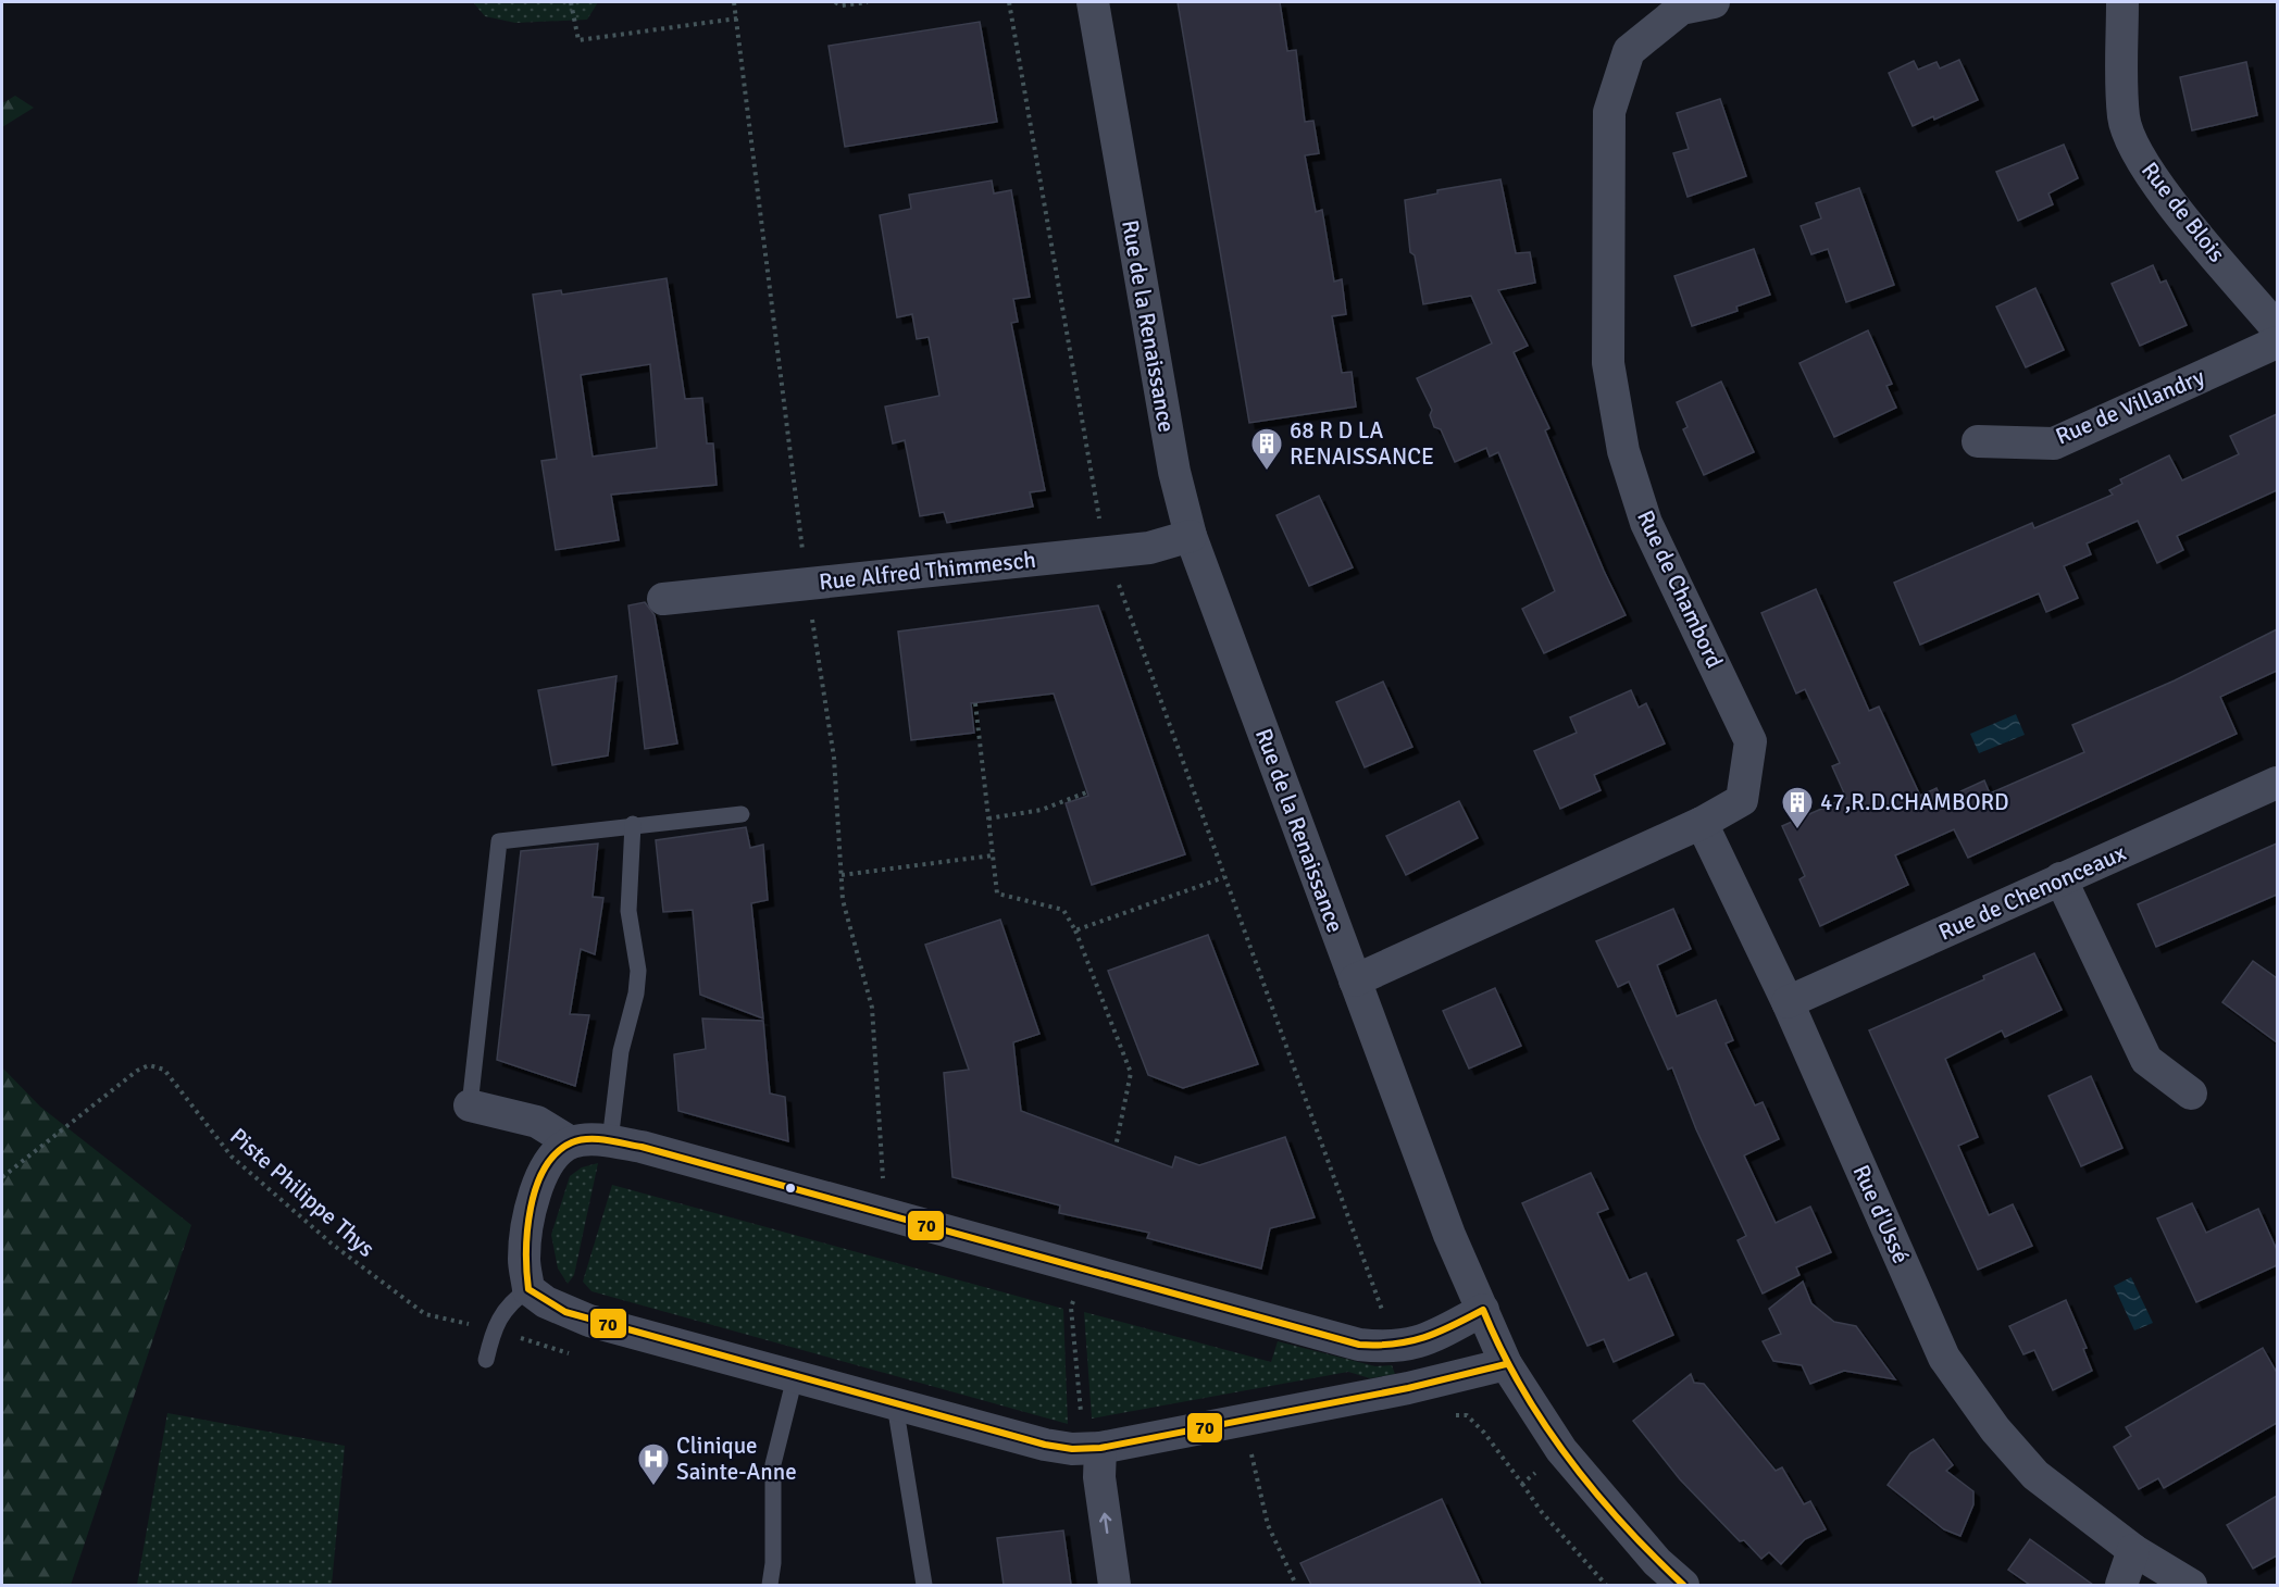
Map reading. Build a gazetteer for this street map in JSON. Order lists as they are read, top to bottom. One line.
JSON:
{"streets":{"street":["Rue de Blois","Rue de la Renaissance","Rue de Villandry","Rue Alfred Thimmesch","Rue de Chambord","Rue de Chenonceaux","Rue d'Ussé"],"path":["Piste Philippe Thys"]},"crossings":[["Rue de la Renaissance","Rue Alfred Thimmesch"],["Rue de la Renaissance","Rue de Chambord"],["Rue de Chambord","Rue d'Ussé"],["Rue de Chenonceaux","Rue d'Ussé"]],"places":{"building":["68 R D LA RENAISSANCE","47,R.D.CHAMBORD"],"hospital":["Clinique Sainte-Anne"]},"lines":["transit line 70"]}
